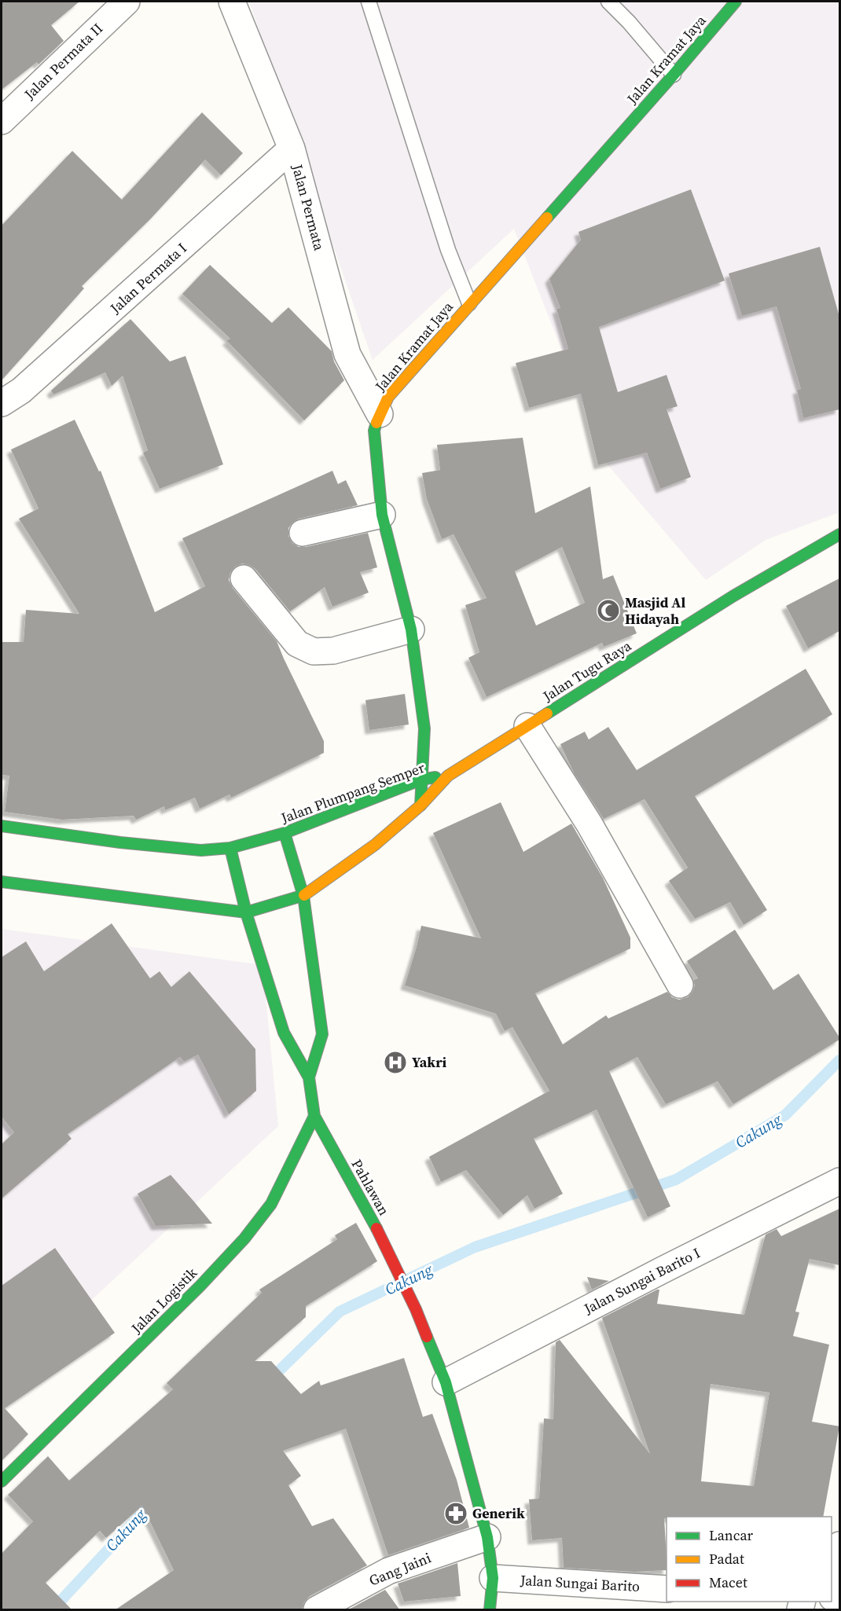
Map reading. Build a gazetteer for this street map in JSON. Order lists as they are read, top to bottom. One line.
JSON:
{"streets":{"main road":["Jalan Kramat Jaya","Jalan Tugu Raya","Jalan Plumpang Semper","Pahlawan","Jalan Logistik"],"street":["Jalan Permata II","Jalan Permata","Jalan Permata I","Jalan Sungai Barito I","Gang Jaini","Jalan Sungai Barito"]},"crossings":[["Jalan Kramat Jaya","Jalan Permata"],["Jalan Kramat Jaya","Jalan Plumpang Semper"],["Jalan Permata","Jalan Permata I"],["Jalan Tugu Raya","Jalan Plumpang Semper"],["Jalan Plumpang Semper","Pahlawan"],["Pahlawan","Jalan Sungai Barito I"],["Pahlawan","Jalan Logistik"],["Pahlawan","Gang Jaini"],["Pahlawan","Jalan Sungai Barito"]],"water":["Cakung"],"places":{"mosque":["Masjid Al Hidayah"],"hospital":["Yakri"],"pharmacy":["Generik"]},"legend":["Lancar","Padat","Macet"]}
